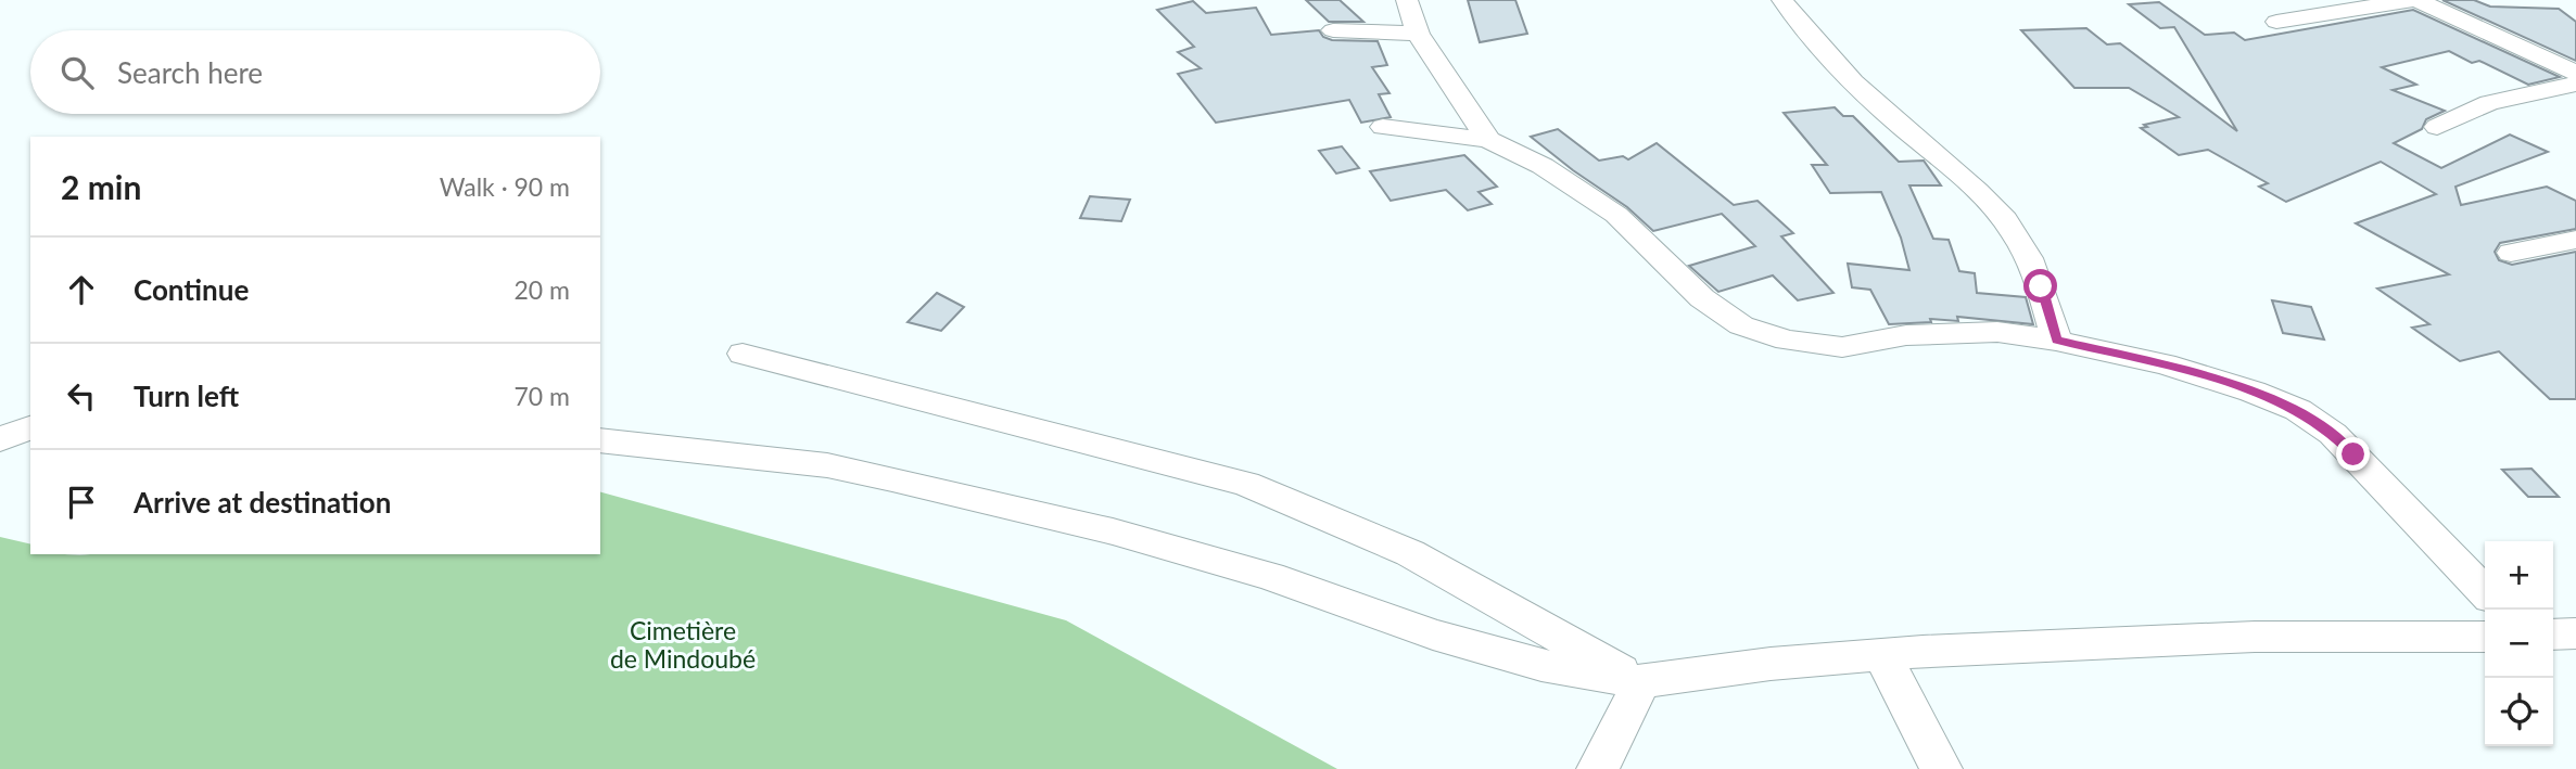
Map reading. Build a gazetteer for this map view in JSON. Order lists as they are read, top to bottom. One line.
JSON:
{"parks":["Cimetière de Mindoubé"],"page":{"search":"Search here","heading":["2 min","Walk · 90 m"],"list":[["Continue","20 m"],["Turn left","70 m"],"Arrive at destination"],"map_buttons":["+","−"]}}
